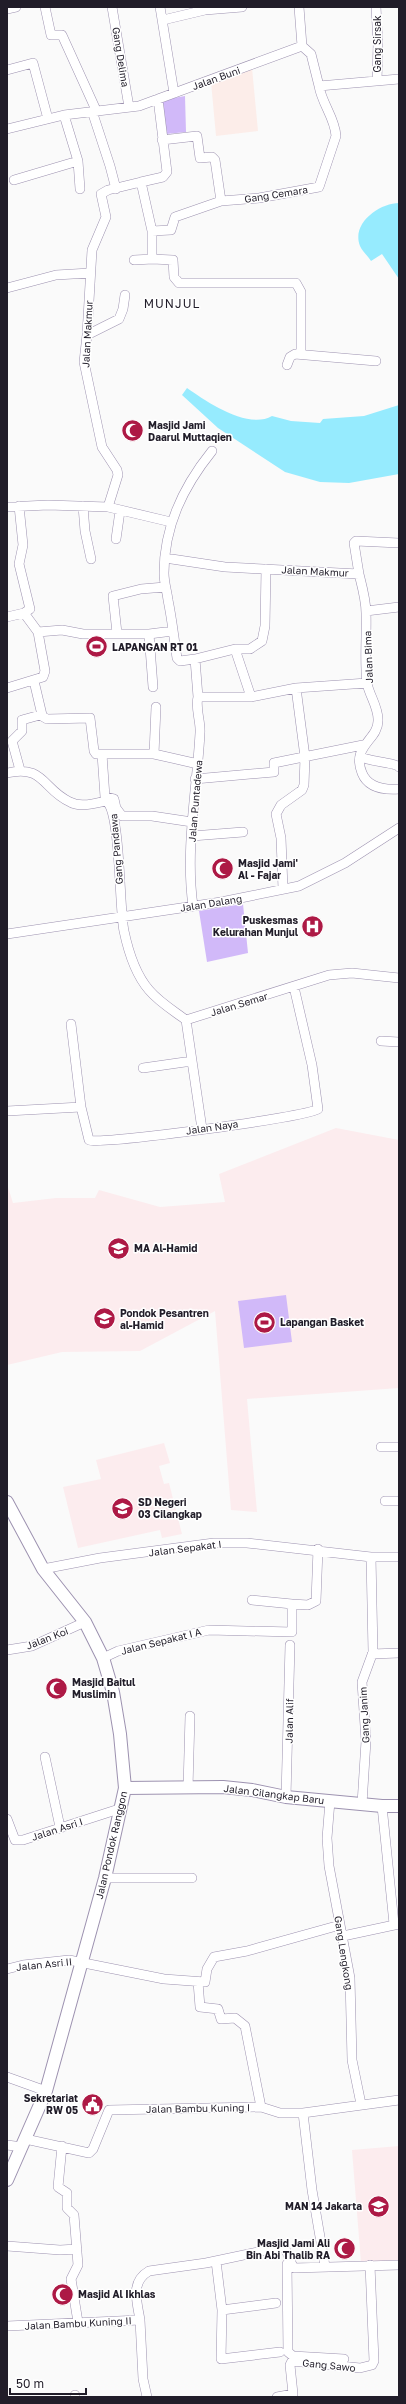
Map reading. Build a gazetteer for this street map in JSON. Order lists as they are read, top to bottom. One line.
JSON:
{"streets":{"street":["Gang Sirsak","Gang Delima","Jalan Buni","Gang Cemara","Jalan Makmur","Jalan Bima","Jalan Puntadewa","Gang Pandawa","Jalan Dalang","Jalan Semar","Jalan Naya","Jalan Sepakat I","Jalan Koi","Jalan Sepakat I A","Gang Janim","Jalan Alif","Jalan Cilangkap Baru","Jalan Asri I","Jalan Pondok Ranggon","Gang Lengkong","Jalan Asri II","Jalan Bambu Kuning I","Jalan Bambu Kuning II","Gang Sawo"]},"crossings":[["Gang Delima","Jalan Buni"],["Jalan Makmur","Jalan Bima"],["Jalan Puntadewa","Jalan Dalang"],["Gang Pandawa","Jalan Dalang"],["Jalan Semar","Jalan Naya"],["Jalan Sepakat I","Gang Janim"],["Jalan Sepakat I","Jalan Pondok Ranggon"],["Jalan Koi","Jalan Pondok Ranggon"],["Jalan Sepakat I A","Jalan Pondok Ranggon"],["Gang Janim","Jalan Cilangkap Baru"],["Jalan Alif","Jalan Cilangkap Baru"],["Jalan Cilangkap Baru","Jalan Pondok Ranggon"],["Jalan Cilangkap Baru","Gang Lengkong"],["Jalan Asri I","Jalan Pondok Ranggon"],["Jalan Pondok Ranggon","Jalan Asri II"],["Jalan Pondok Ranggon","Jalan Bambu Kuning I"],["Gang Lengkong","Jalan Bambu Kuning I"]],"districts":["MUNJUL"],"places":{"mosque":["Masjid Jami Daarul Muttaqien","Masjid Jami' Al - Fajar","Masjid Baitul Muslimin","Masjid Jami Ali Bin Abi Thalib RA","Masjid Al Ikhlas"],"sports":["LAPANGAN RT 01","Lapangan Basket"],"hospital":["Puskesmas Kelurahan Munjul"],"school or university":["MA Al-Hamid","Pondok Pesantren al-Hamid","SD Negeri 03 Cilangkap","MAN 14 Jakarta"],"public building":["Sekretariat RW 05"]},"scale_bar":"50 m"}
